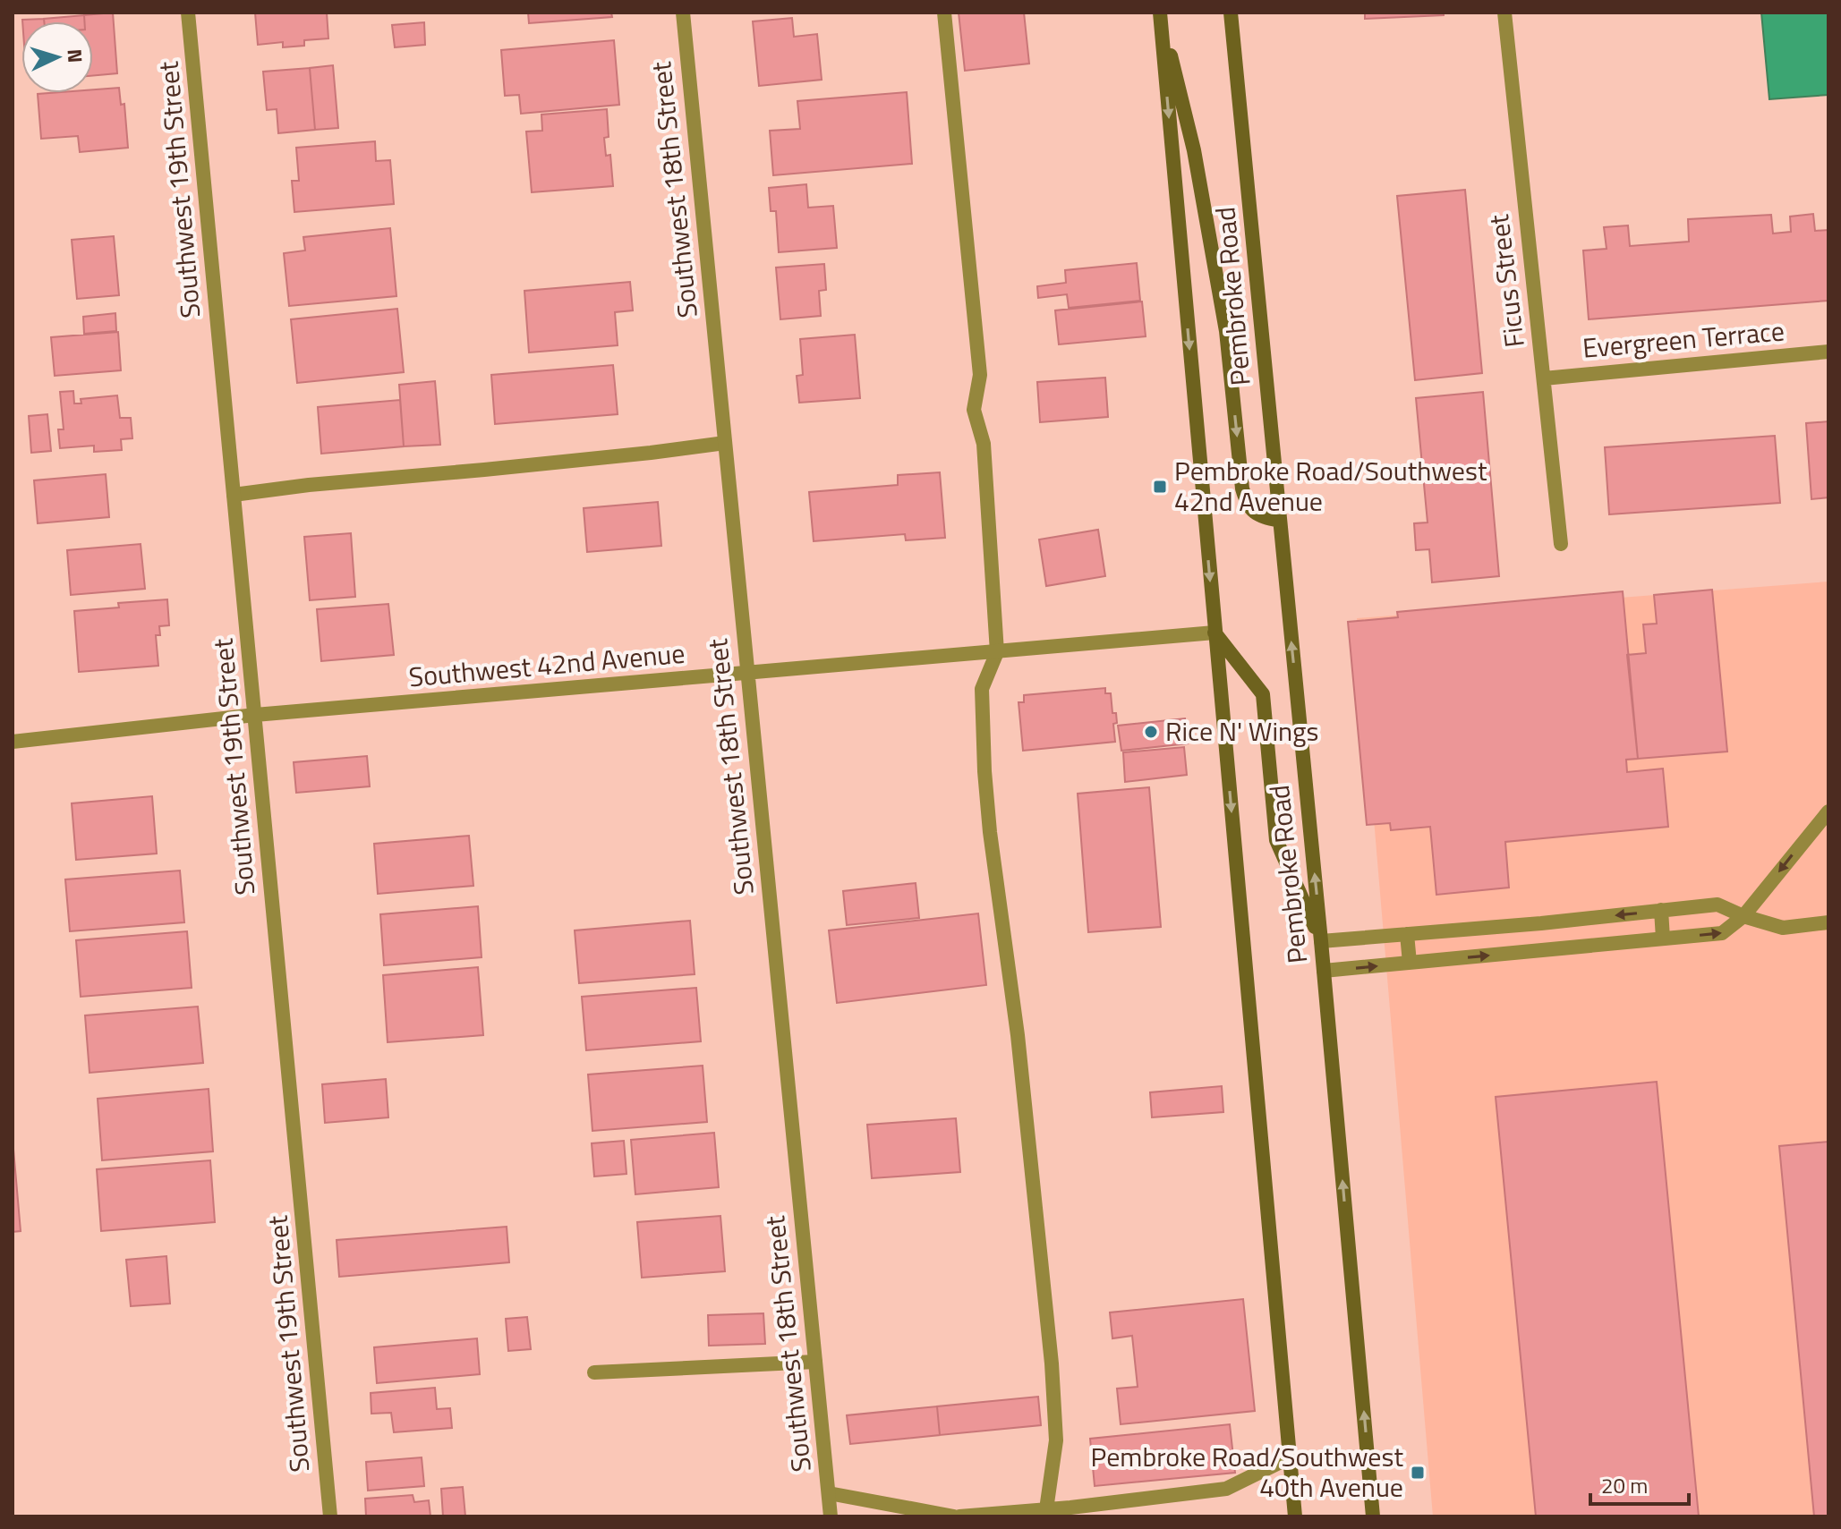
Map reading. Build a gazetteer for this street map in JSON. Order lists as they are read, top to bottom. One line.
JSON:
{"streets":{"main road":["Pembroke Road"],"street":["Southwest 19th Street","Southwest 18th Street","Ficus Street","Evergreen Terrace","Southwest 42nd Avenue"]},"crossings":[["Southwest 19th Street","Southwest 42nd Avenue"],["Southwest 18th Street","Southwest 42nd Avenue"],["Ficus Street","Evergreen Terrace"],["Pembroke Road","Southwest 42nd Avenue"]],"places":{"transit":["Pembroke Road/Southwest 42nd Avenue","Pembroke Road/Southwest 40th Avenue"],"other":["Rice N' Wings"]},"scale_bar":"20 m","north":"right"}
